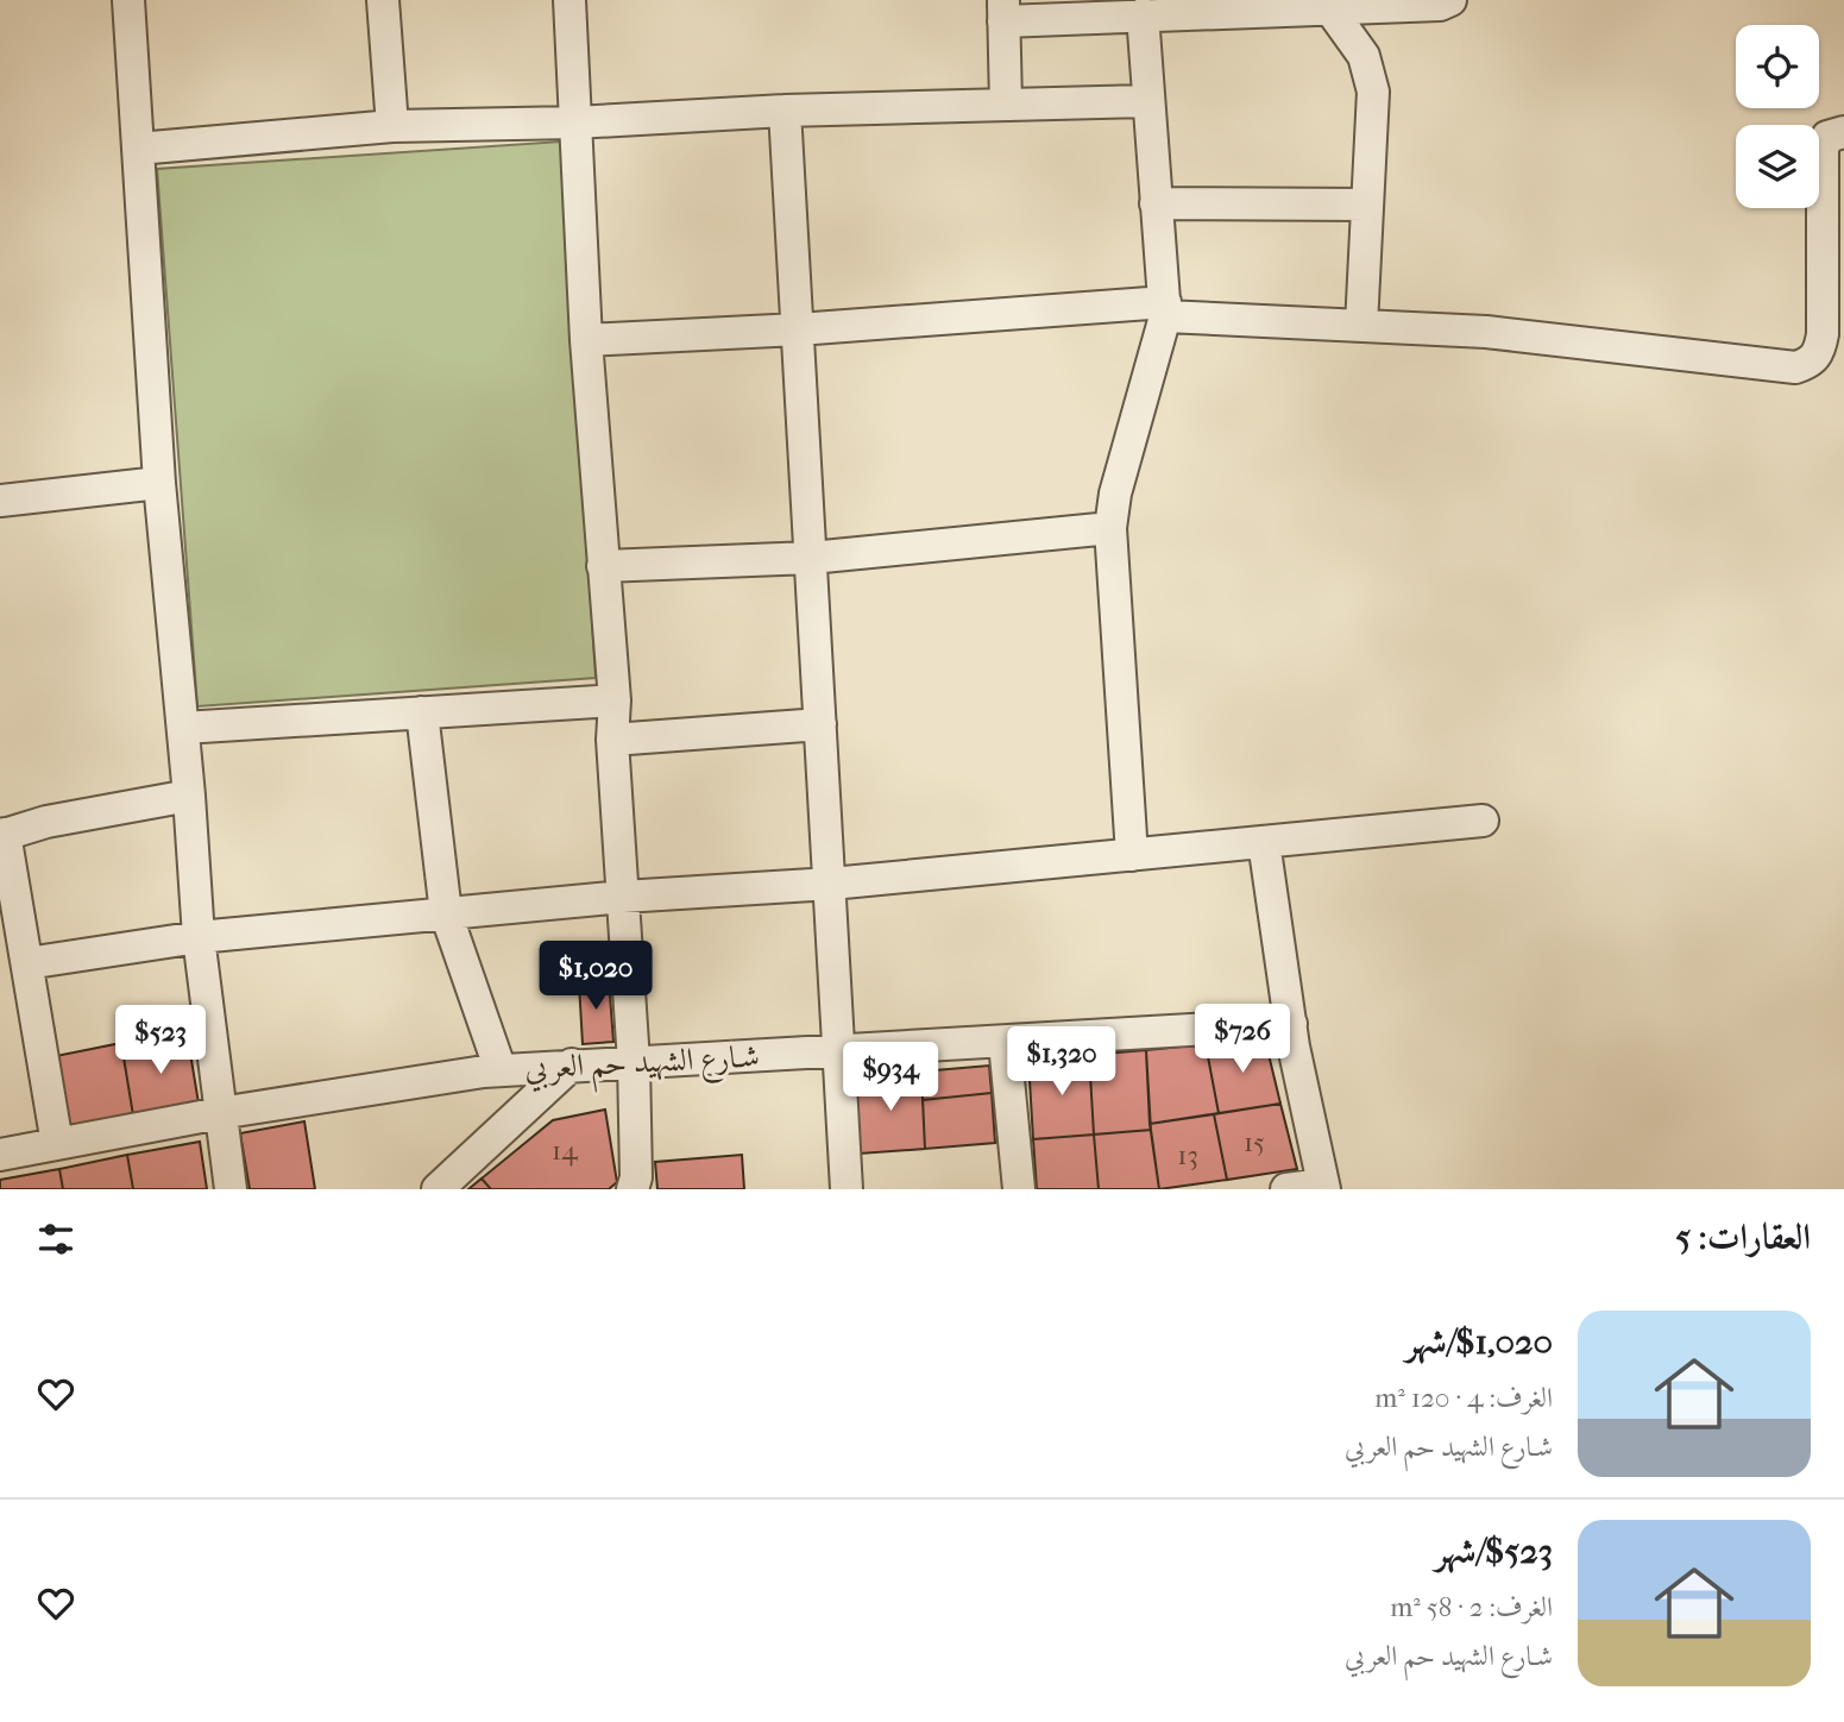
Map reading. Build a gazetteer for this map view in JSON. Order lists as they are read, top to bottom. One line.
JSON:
{"streets":{"street":["شـارع الشهيد حم العربي"]},"house_numbers":["15","14","13"],"page":{"price":["$1,020","$726","$523","$1,320","$934"],"heading":"العقارات: 5","list":[{"name":"$1,020/شهر","note":"الغرف: 4 · 120 m² · شـارع الشهيد حم العربي"},{"name":"$523/شهر","note":"الغرف: 2 · 58 m² · شـارع الشهيد حم العربي"}]}}
